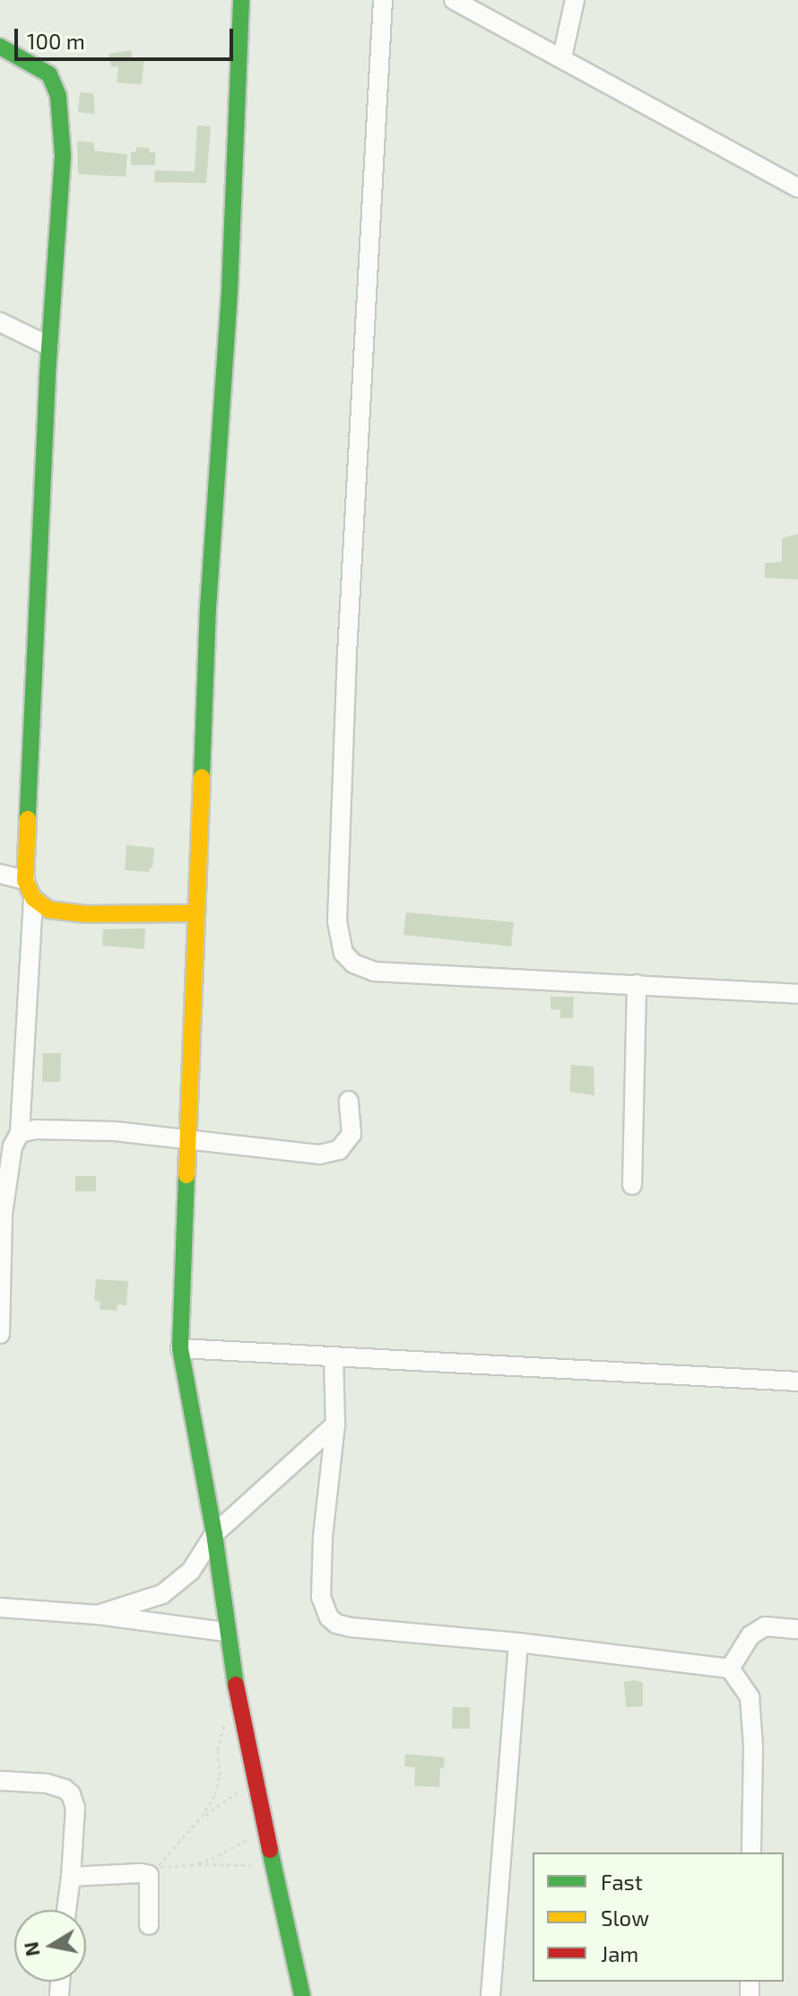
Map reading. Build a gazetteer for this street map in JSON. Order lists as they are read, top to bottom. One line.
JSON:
{"legend":["Fast","Slow","Jam"],"scale_bar":"100 m","north":"left"}
